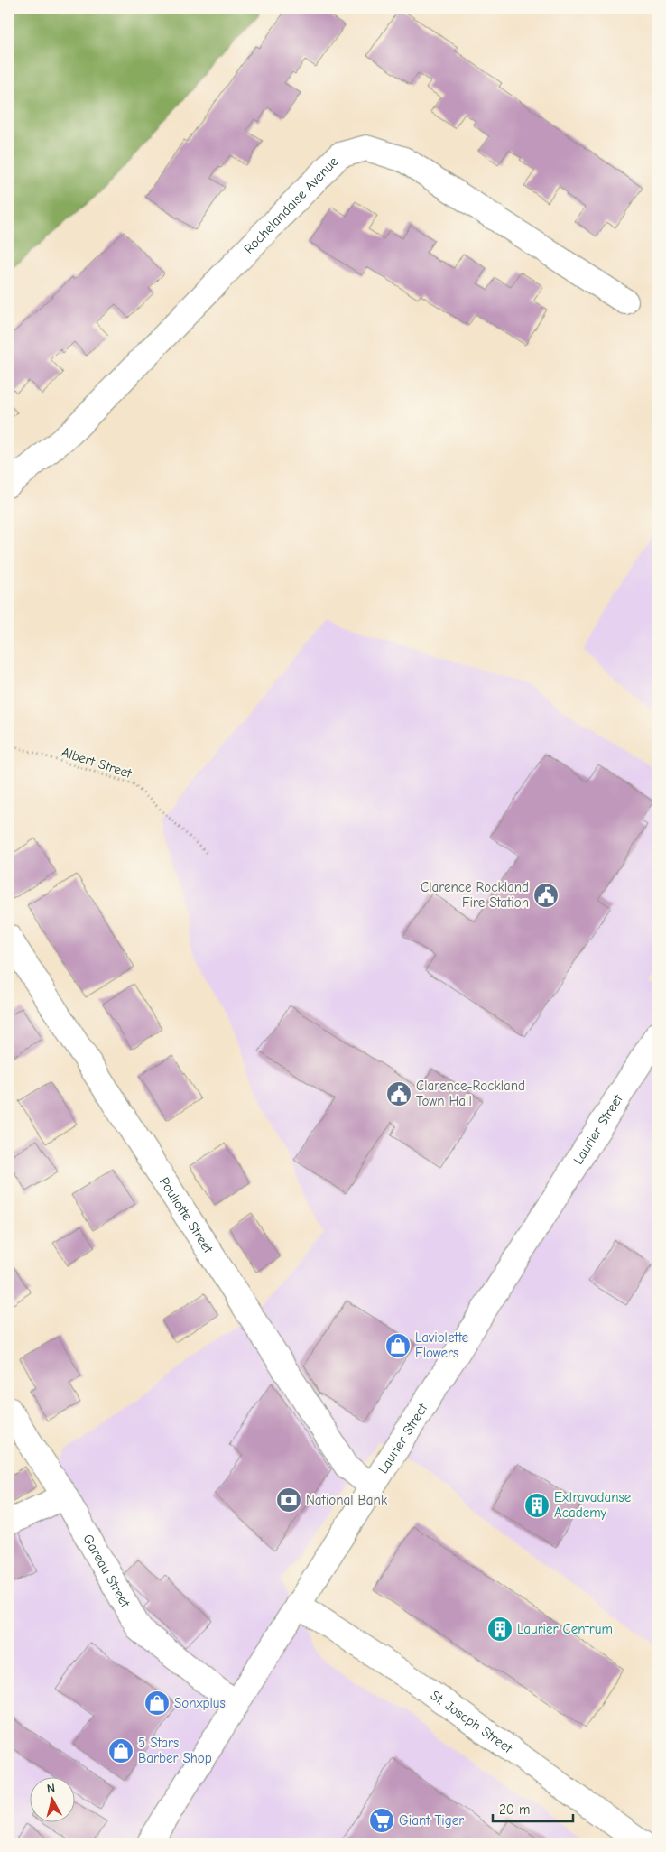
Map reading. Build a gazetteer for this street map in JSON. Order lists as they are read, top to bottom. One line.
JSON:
{"streets":{"street":["Rochelandaise Avenue","Laurier Street","Pouliotte Street","Gareau Street","St. Joseph Street"],"path":["Albert Street"]},"crossings":[["Laurier Street","Pouliotte Street"],["Laurier Street","Gareau Street"],["Laurier Street","St. Joseph Street"]],"places":{"public building":["Clarence Rockland Fire Station","Clarence-Rockland Town Hall"],"shop":["Laviolette Flowers","Sonxplus","5 Stars Barber Shop"],"bank":["National Bank"],"building":["Extravadanse Academy","Laurier Centrum"],"supermarket":["Giant Tiger"]},"scale_bar":"20 m","north":"top"}
